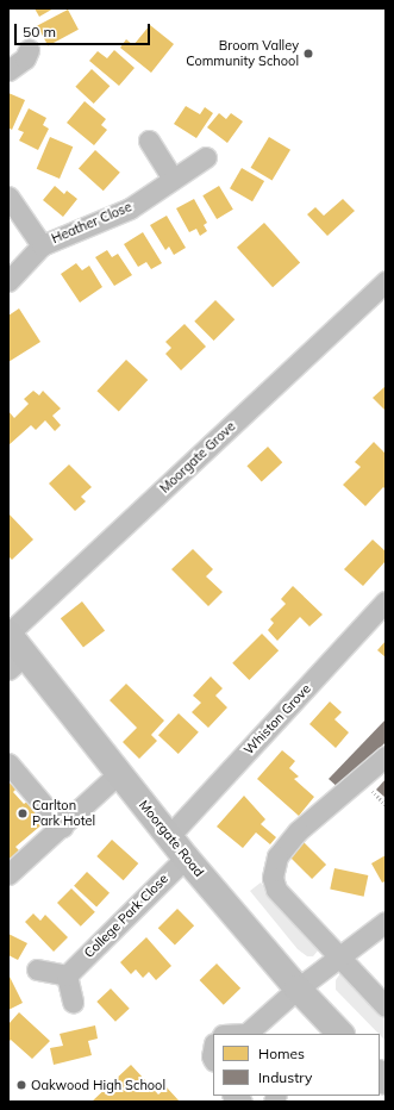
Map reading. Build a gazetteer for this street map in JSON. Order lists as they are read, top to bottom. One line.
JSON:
{"streets":{"main road":["Moorgate Road"],"street":["Heather Close","Moorgate Grove","Whiston Grove","College Park Close"]},"crossings":[["Moorgate Grove","Moorgate Road"],["Whiston Grove","Moorgate Road"],["Moorgate Road","College Park Close"]],"places":["Broom Valley Community School","Carlton Park Hotel","Oakwood High School"],"legend":["Homes","Industry"],"scale_bar":"50 m"}
